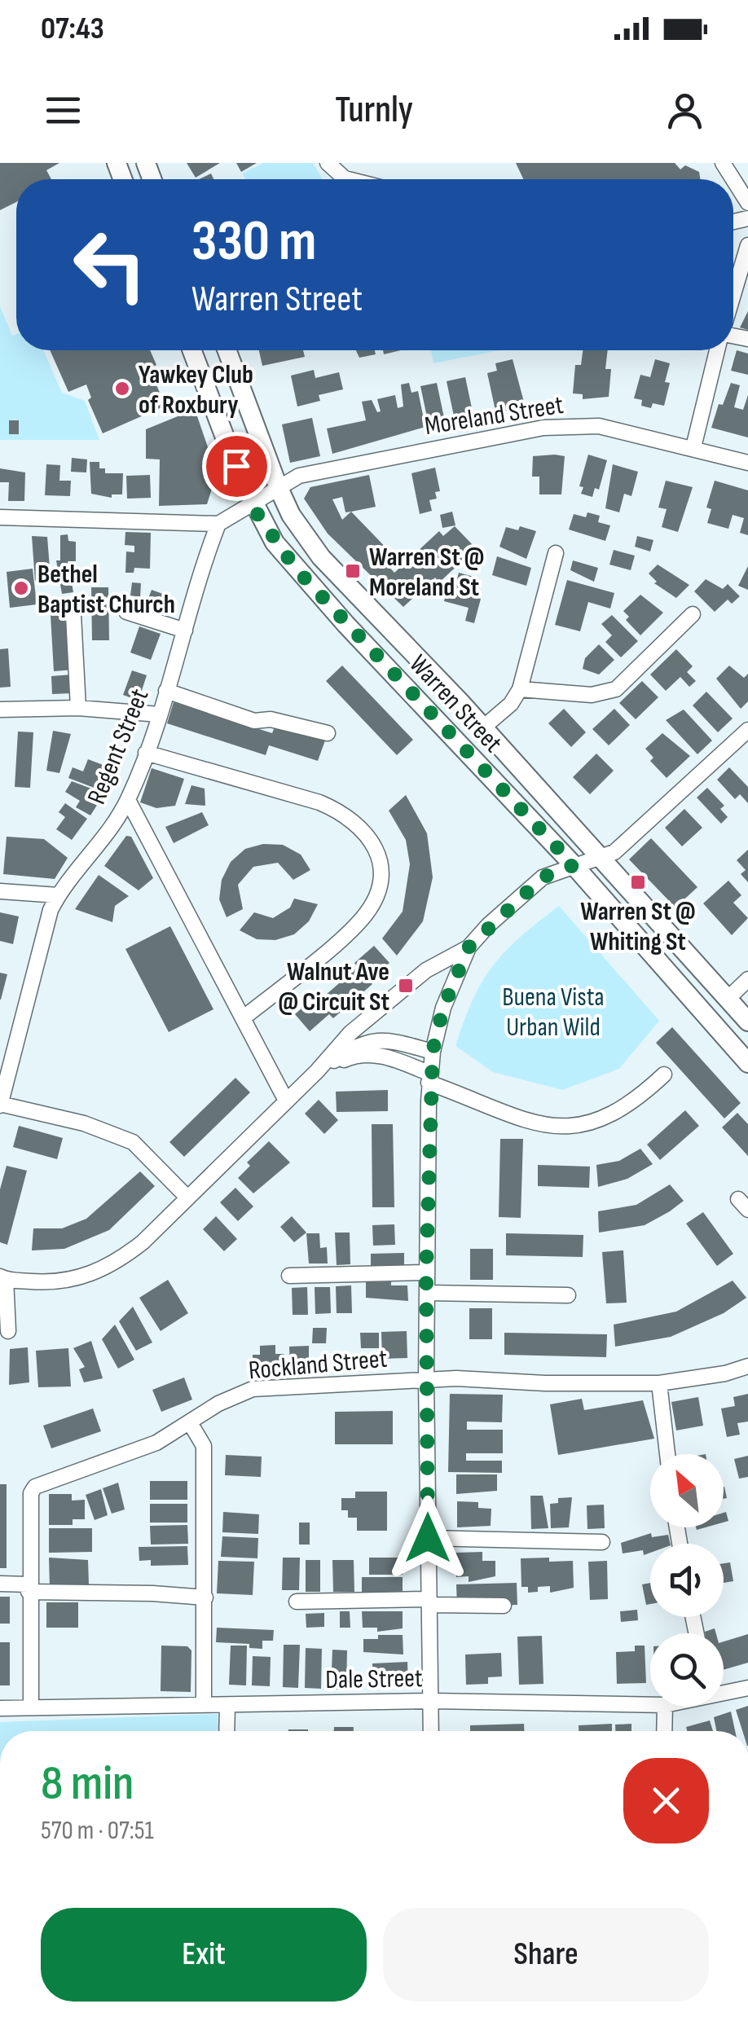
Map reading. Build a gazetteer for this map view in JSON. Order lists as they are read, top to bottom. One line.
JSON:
{"streets":{"main road":["Warren Street"],"street":["Moreland Street","Regent Street","Rockland Street","Dale Street"]},"crossings":[["Moreland Street","Warren Street"],["Rockland Street","Dale Street"]],"parks":["Buena Vista Urban Wild"],"places":{"other":["Yawkey Club of Roxbury","Bethel Baptist Church"],"transit":["Warren St @ Moreland St","Warren St @ Whiting St","Walnut Ave @ Circuit St"]},"north":"top left","page":{"status":"07:43","header":"Turnly","turn":["330 m","Warren Street"],"heading":["8 min","570 m · 07:51"],"buttons":["Exit","Share"]}}
